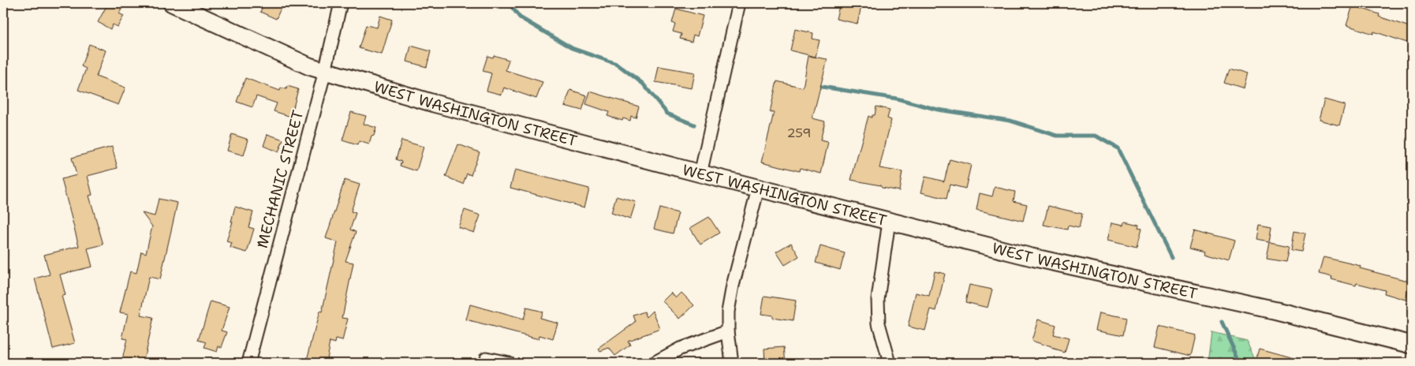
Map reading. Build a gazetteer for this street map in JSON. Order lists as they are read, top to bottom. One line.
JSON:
{"streets":{"main road":["WEST WASHINGTON STREET"],"street":["MECHANIC STREET"]},"crossings":[["WEST WASHINGTON STREET","MECHANIC STREET"]],"house_numbers":["259"]}
